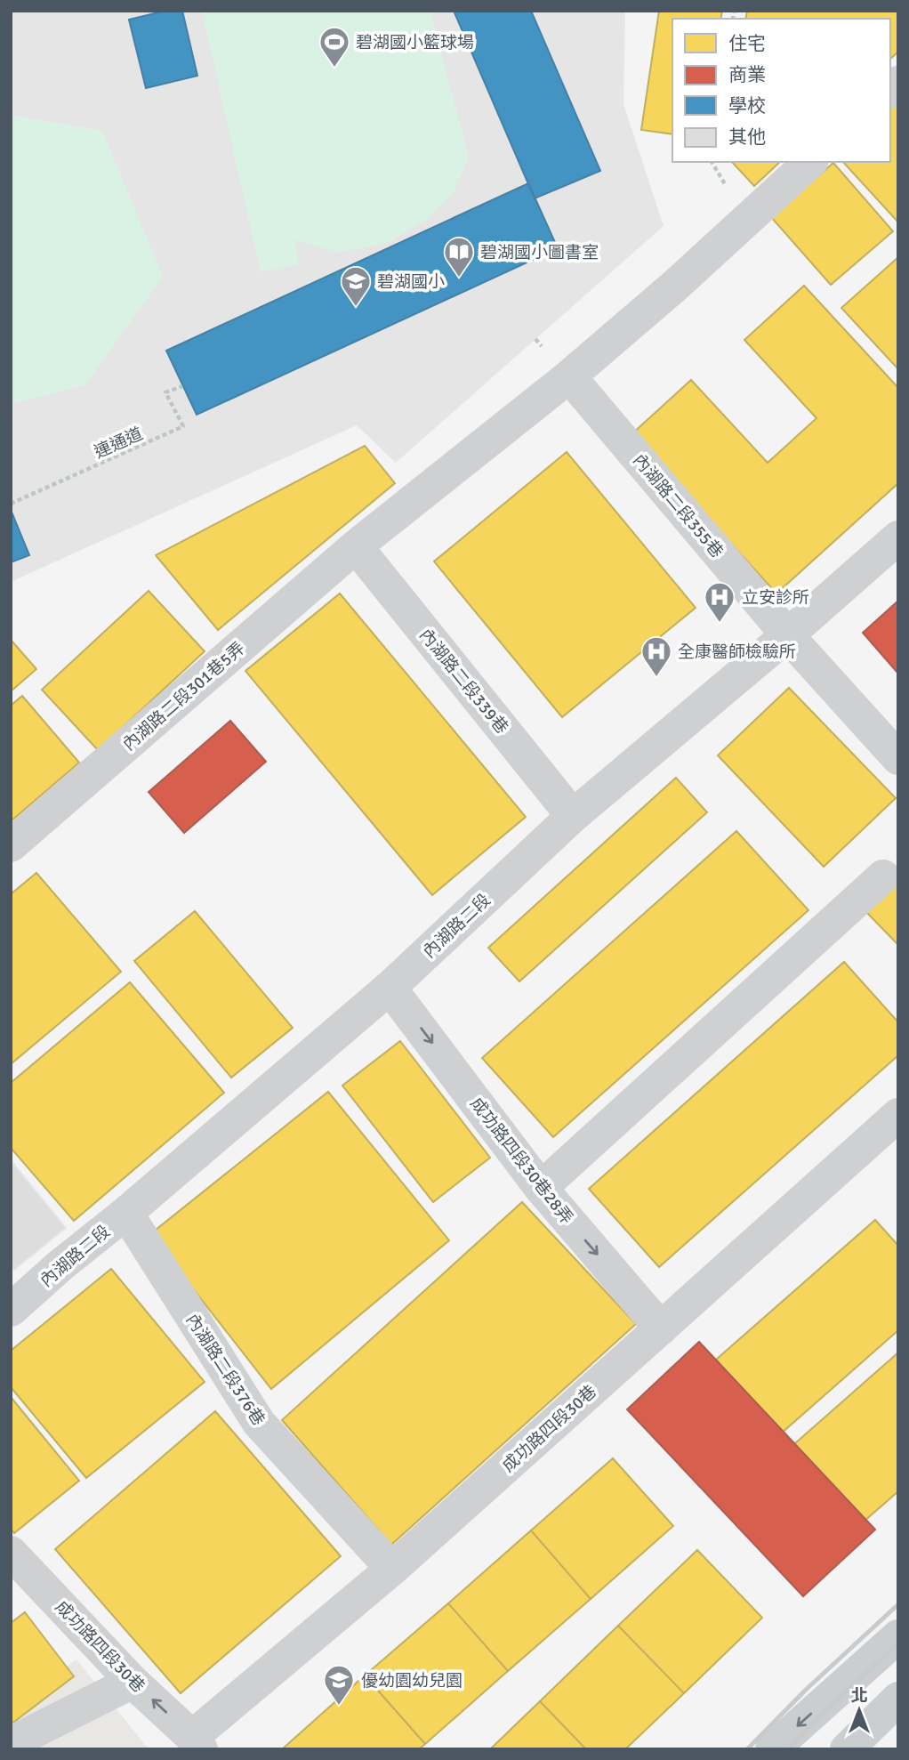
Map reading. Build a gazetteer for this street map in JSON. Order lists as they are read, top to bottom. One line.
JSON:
{"streets":{"street":["內湖路二段355巷","內湖路二段339巷","內湖路二段301巷5弄","內湖路二段","成功路四段30巷28弄","內湖路二段376巷","成功路四段30巷"],"path":["連通道"]},"crossings":[["內湖路二段355巷","內湖路二段301巷5弄"],["內湖路二段355巷","內湖路二段"],["內湖路二段339巷","內湖路二段301巷5弄"],["內湖路二段339巷","內湖路二段"],["內湖路二段","成功路四段30巷28弄"],["內湖路二段","內湖路二段376巷"],["成功路四段30巷28弄","成功路四段30巷"],["內湖路二段376巷","成功路四段30巷"]],"one_way":["成功路四段30巷28弄"],"places":{"sports":["碧湖國小籃球場"],"library":["碧湖國小圖書室"],"school or university":["碧湖國小","優幼園幼兒園"],"hospital":["立安診所","全康醫師檢驗所"]},"legend":["住宅","商業","學校","其他"],"north":"top"}
